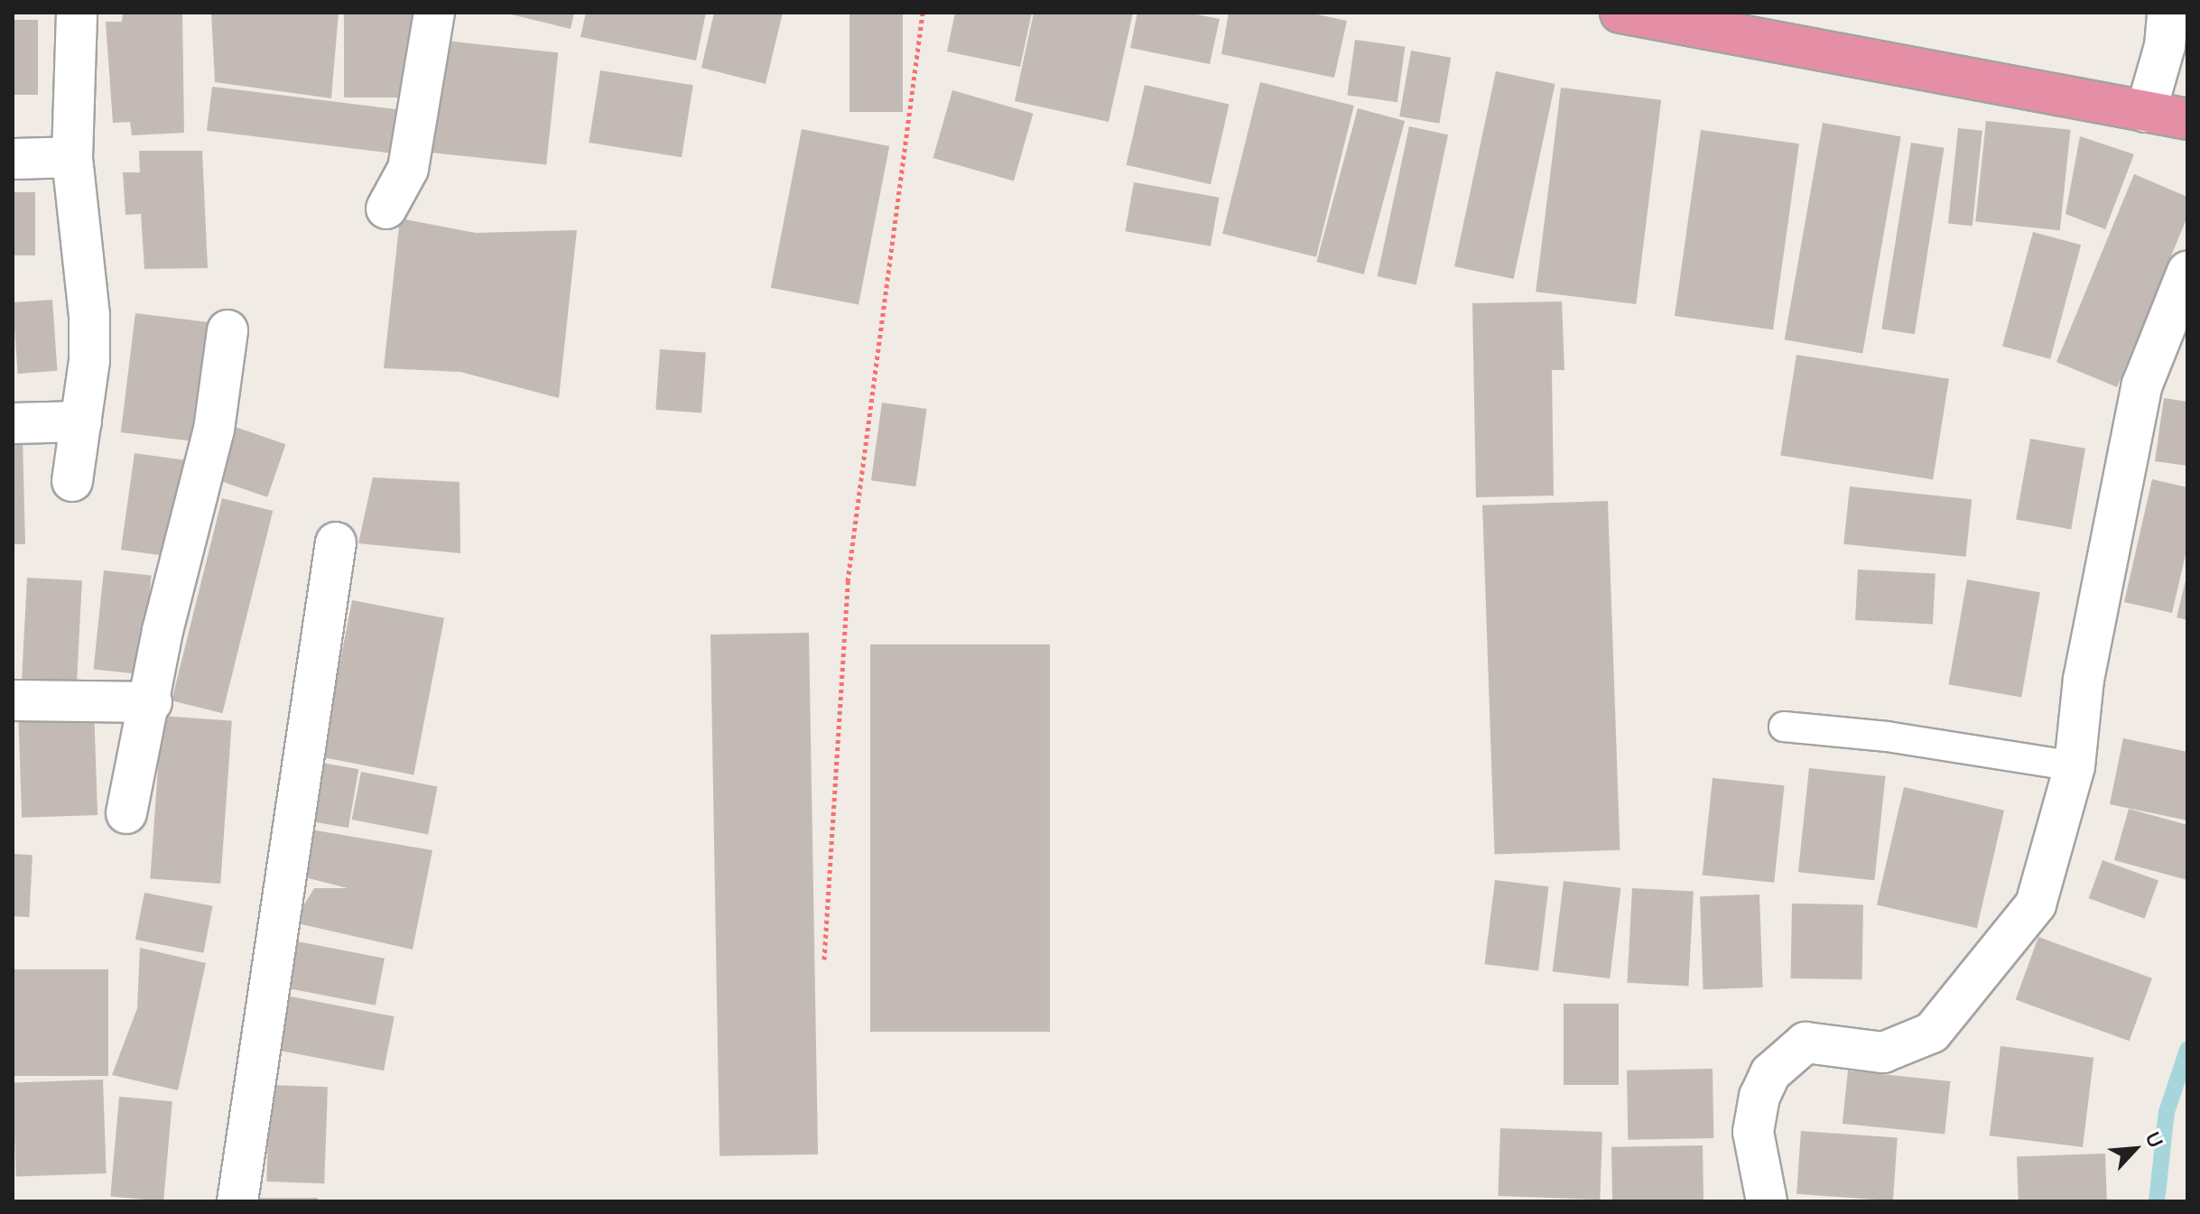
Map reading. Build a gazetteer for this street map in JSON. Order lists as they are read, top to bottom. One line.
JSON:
{"north":"top right"}
